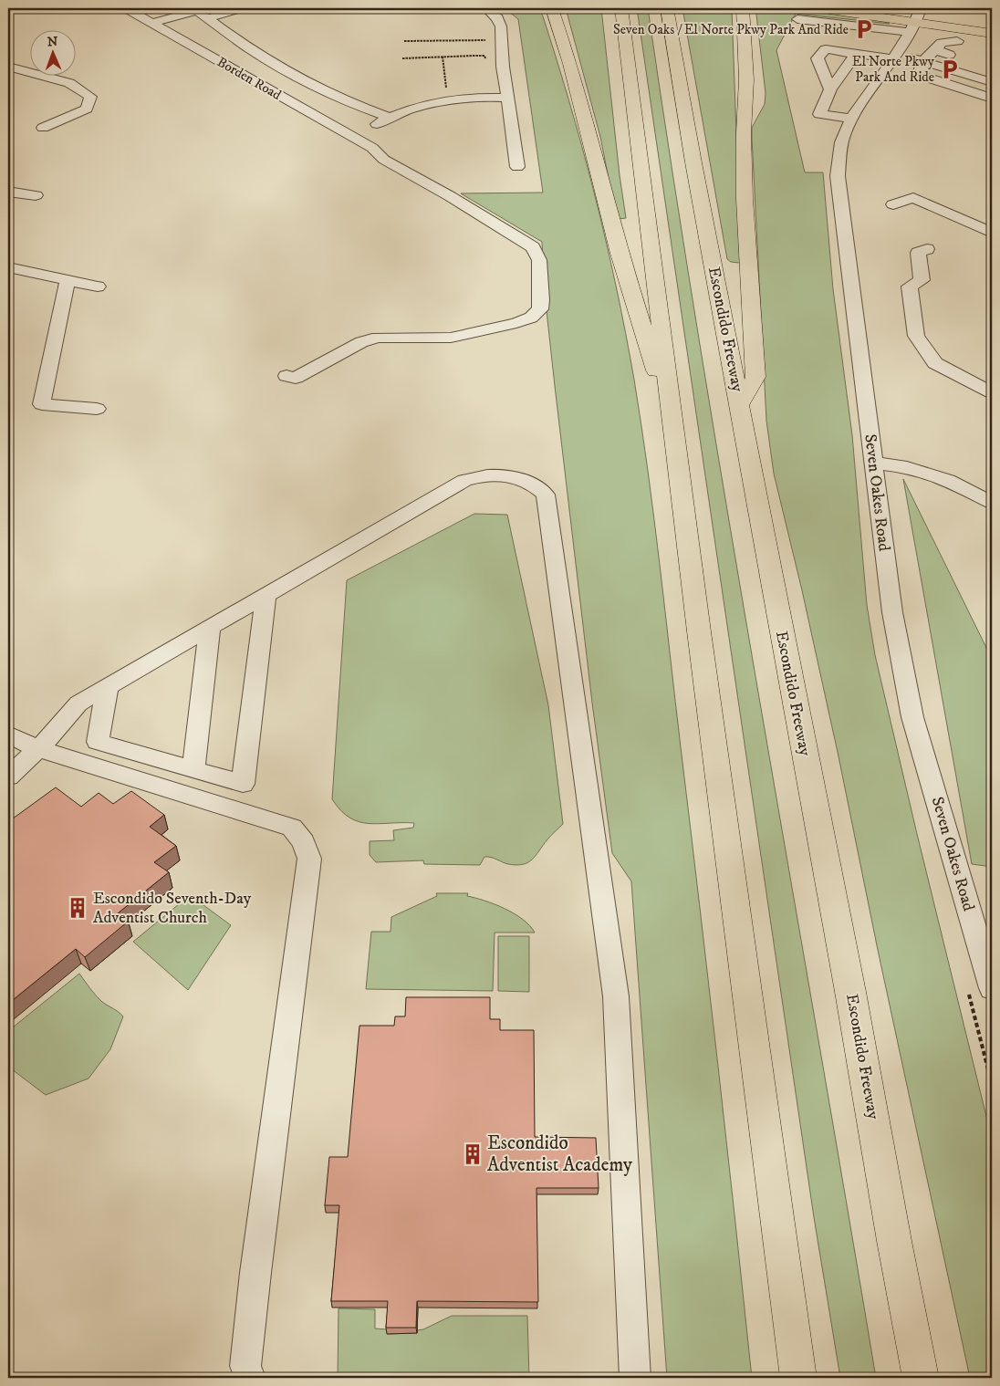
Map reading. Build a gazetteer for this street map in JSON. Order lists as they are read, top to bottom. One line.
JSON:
{"streets":{"main road":["Escondido Freeway"],"street":["Borden Road","Seven Oakes Road"]},"places":{"parking":["Seven Oaks / El Norte Pkwy Park And Ride","El Norte Pkwy Park And Ride"],"building":["Escondido Seventh-Day Adventist Church","Escondido Adventist Academy"]},"north":"top"}
